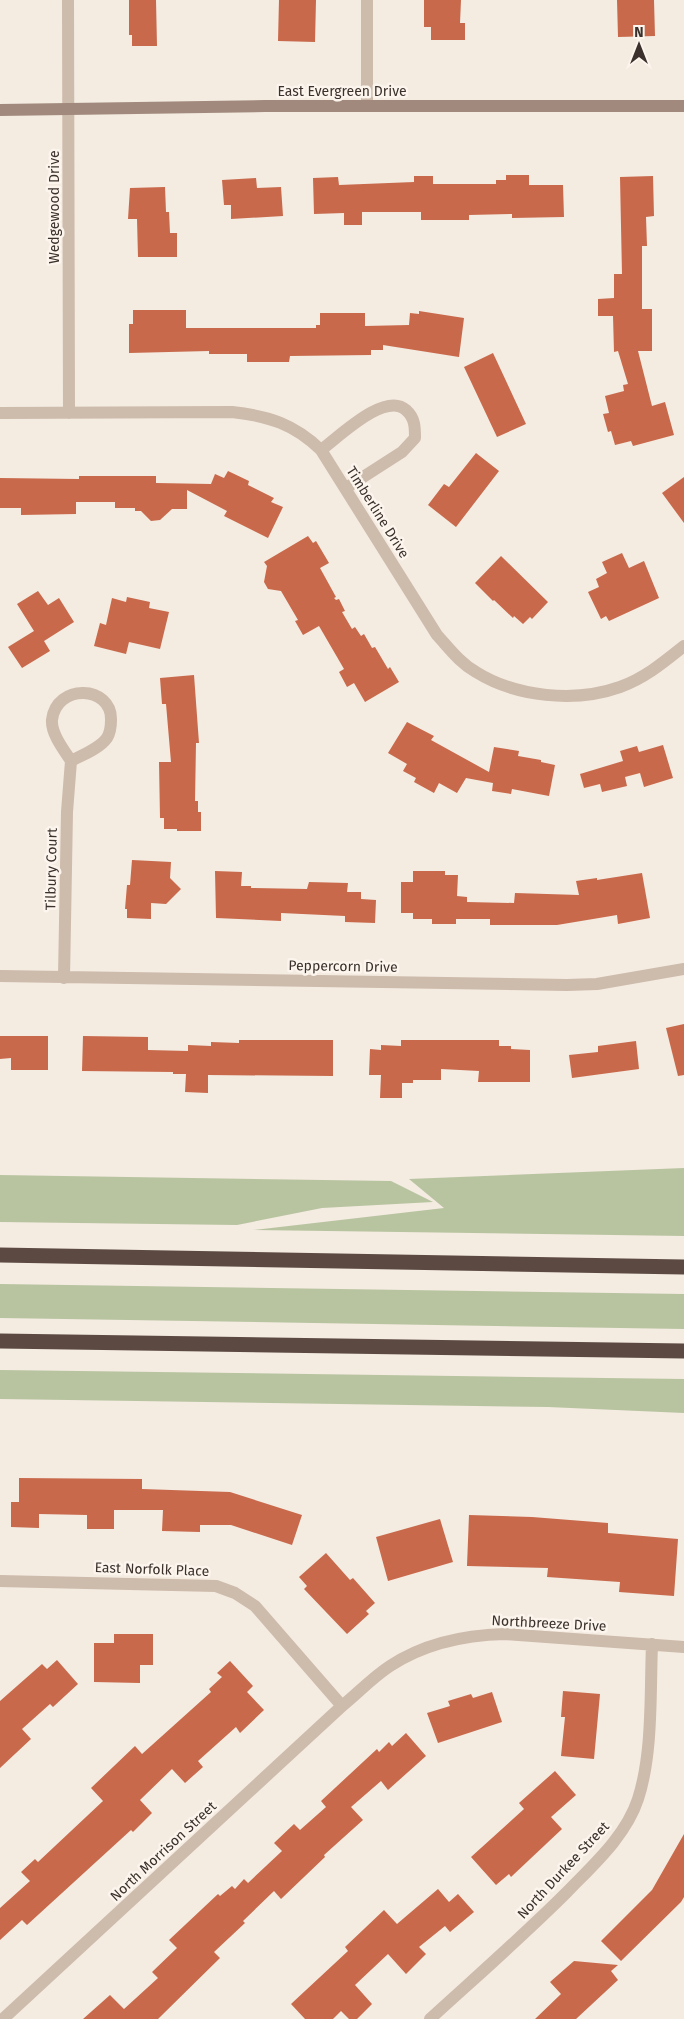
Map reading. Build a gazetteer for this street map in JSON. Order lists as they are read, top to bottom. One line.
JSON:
{"streets":{"street":["East Evergreen Drive","Wedgewood Drive","Timberline Drive","Tilbury Court","Peppercorn Drive","East Norfolk Place","Northbreeze Drive","North Morrison Street","North Durkee Street"]},"crossings":[["East Evergreen Drive","Wedgewood Drive"],["Wedgewood Drive","Timberline Drive"],["Tilbury Court","Peppercorn Drive"],["East Norfolk Place","Northbreeze Drive"],["East Norfolk Place","North Morrison Street"],["Northbreeze Drive","North Morrison Street"],["Northbreeze Drive","North Durkee Street"]],"north":"top"}
